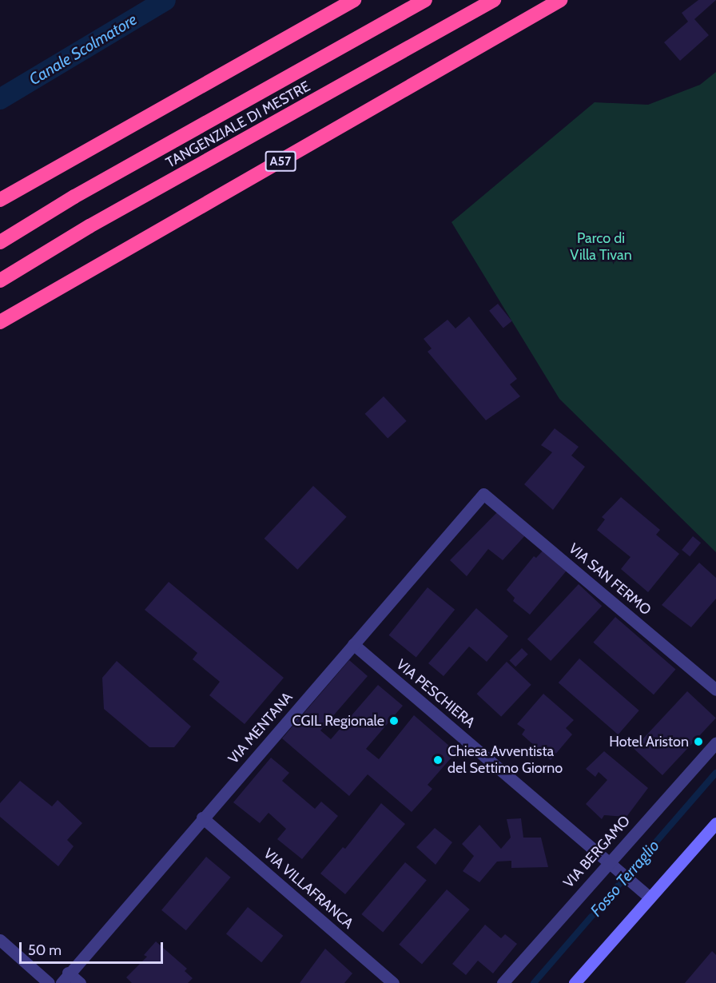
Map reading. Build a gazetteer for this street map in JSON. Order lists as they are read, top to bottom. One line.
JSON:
{"streets":{"highway":["TANGENZIALE DI MESTRE","A57"],"street":["VIA SAN FERMO","VIA PESCHIERA","VIA MENTANA","VIA BERGAMO","VIA VILLAFRANCA"]},"crossings":[["VIA SAN FERMO","VIA MENTANA"],["VIA PESCHIERA","VIA MENTANA"],["VIA PESCHIERA","VIA BERGAMO"],["VIA MENTANA","VIA VILLAFRANCA"]],"water":["Canale Scolmatore","Fosso Terraglio"],"parks":["Parco di Villa Tivan"],"places":["CGIL Regionale","Hotel Ariston","Chiesa Avventista del Settimo Giorno"],"scale_bar":"50 m"}
